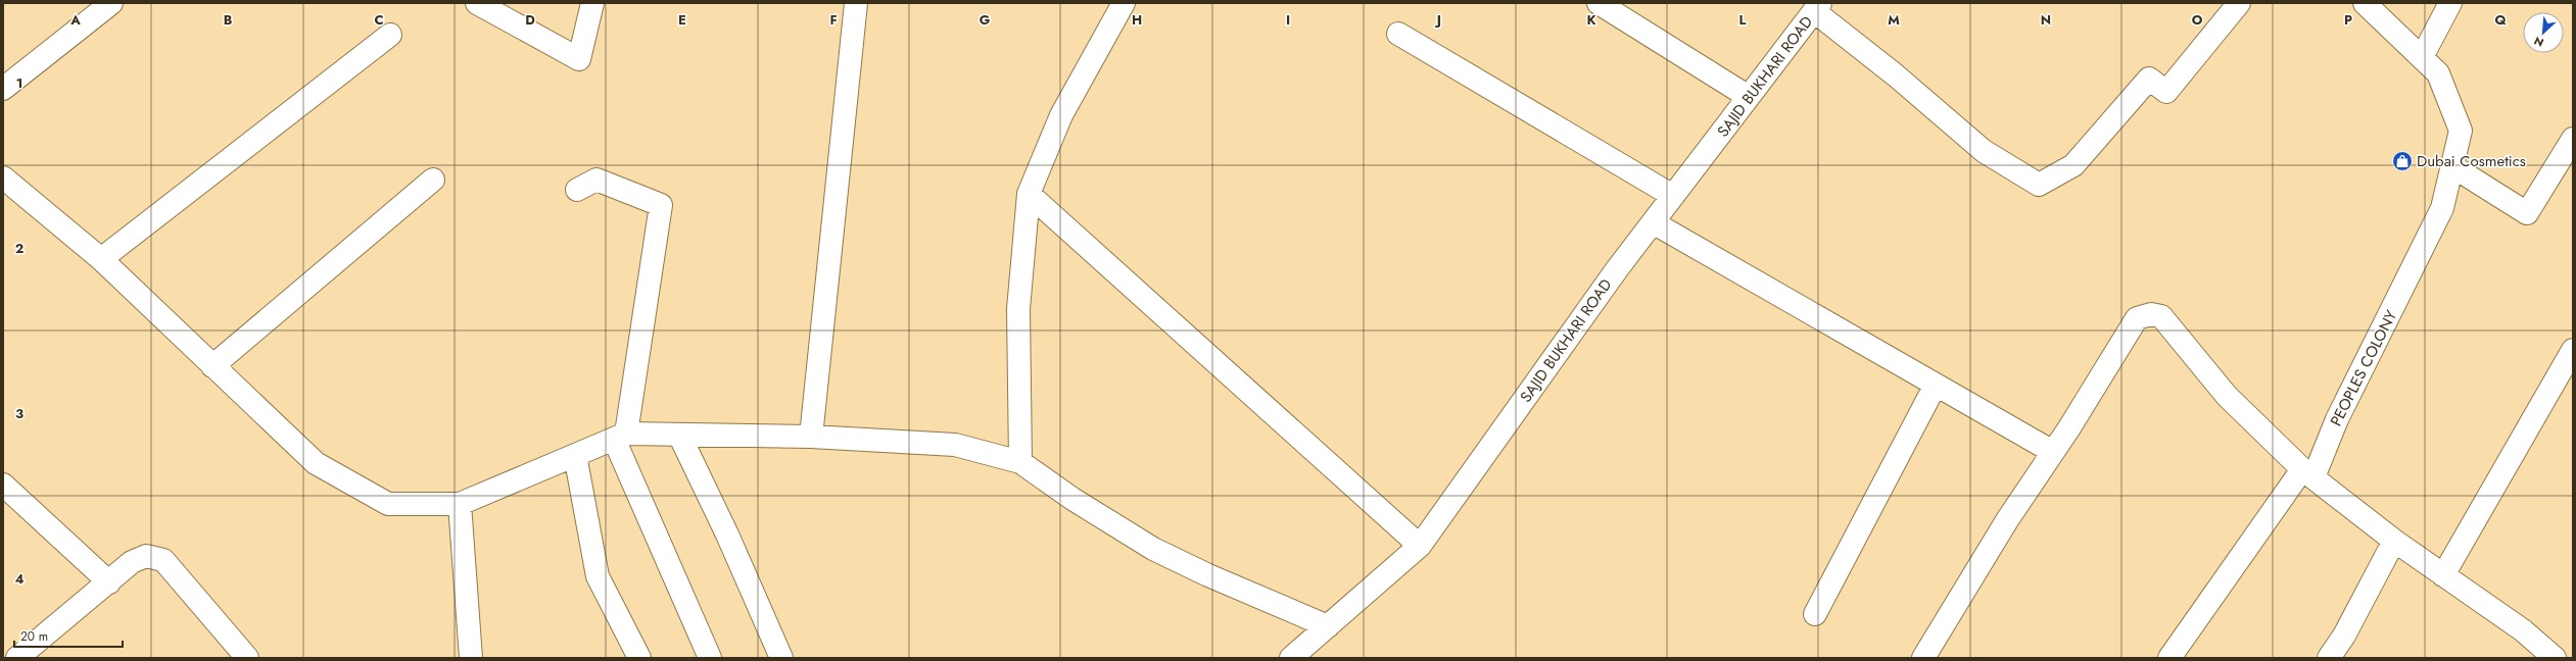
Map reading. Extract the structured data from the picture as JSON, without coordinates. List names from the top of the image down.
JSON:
{
  "streets": {
    "street": ["SAJID BUKHARI ROAD", "PEOPLES COLONY"]
  },
  "places": {
    "shop": ["Dubai Cosmetics"]
  },
  "scale_bar": "20 m",
  "north": "bottom left",
  "grid": {
    "columns": [
      "A",
      "B",
      "C",
      "D",
      "E",
      "F",
      "G",
      "H",
      "I",
      "J",
      "K",
      "L",
      "M",
      "N",
      "O",
      "P",
      "Q"
    ],
    "rows": [
      "1",
      "2",
      "3",
      "4"
    ]
  }
}
